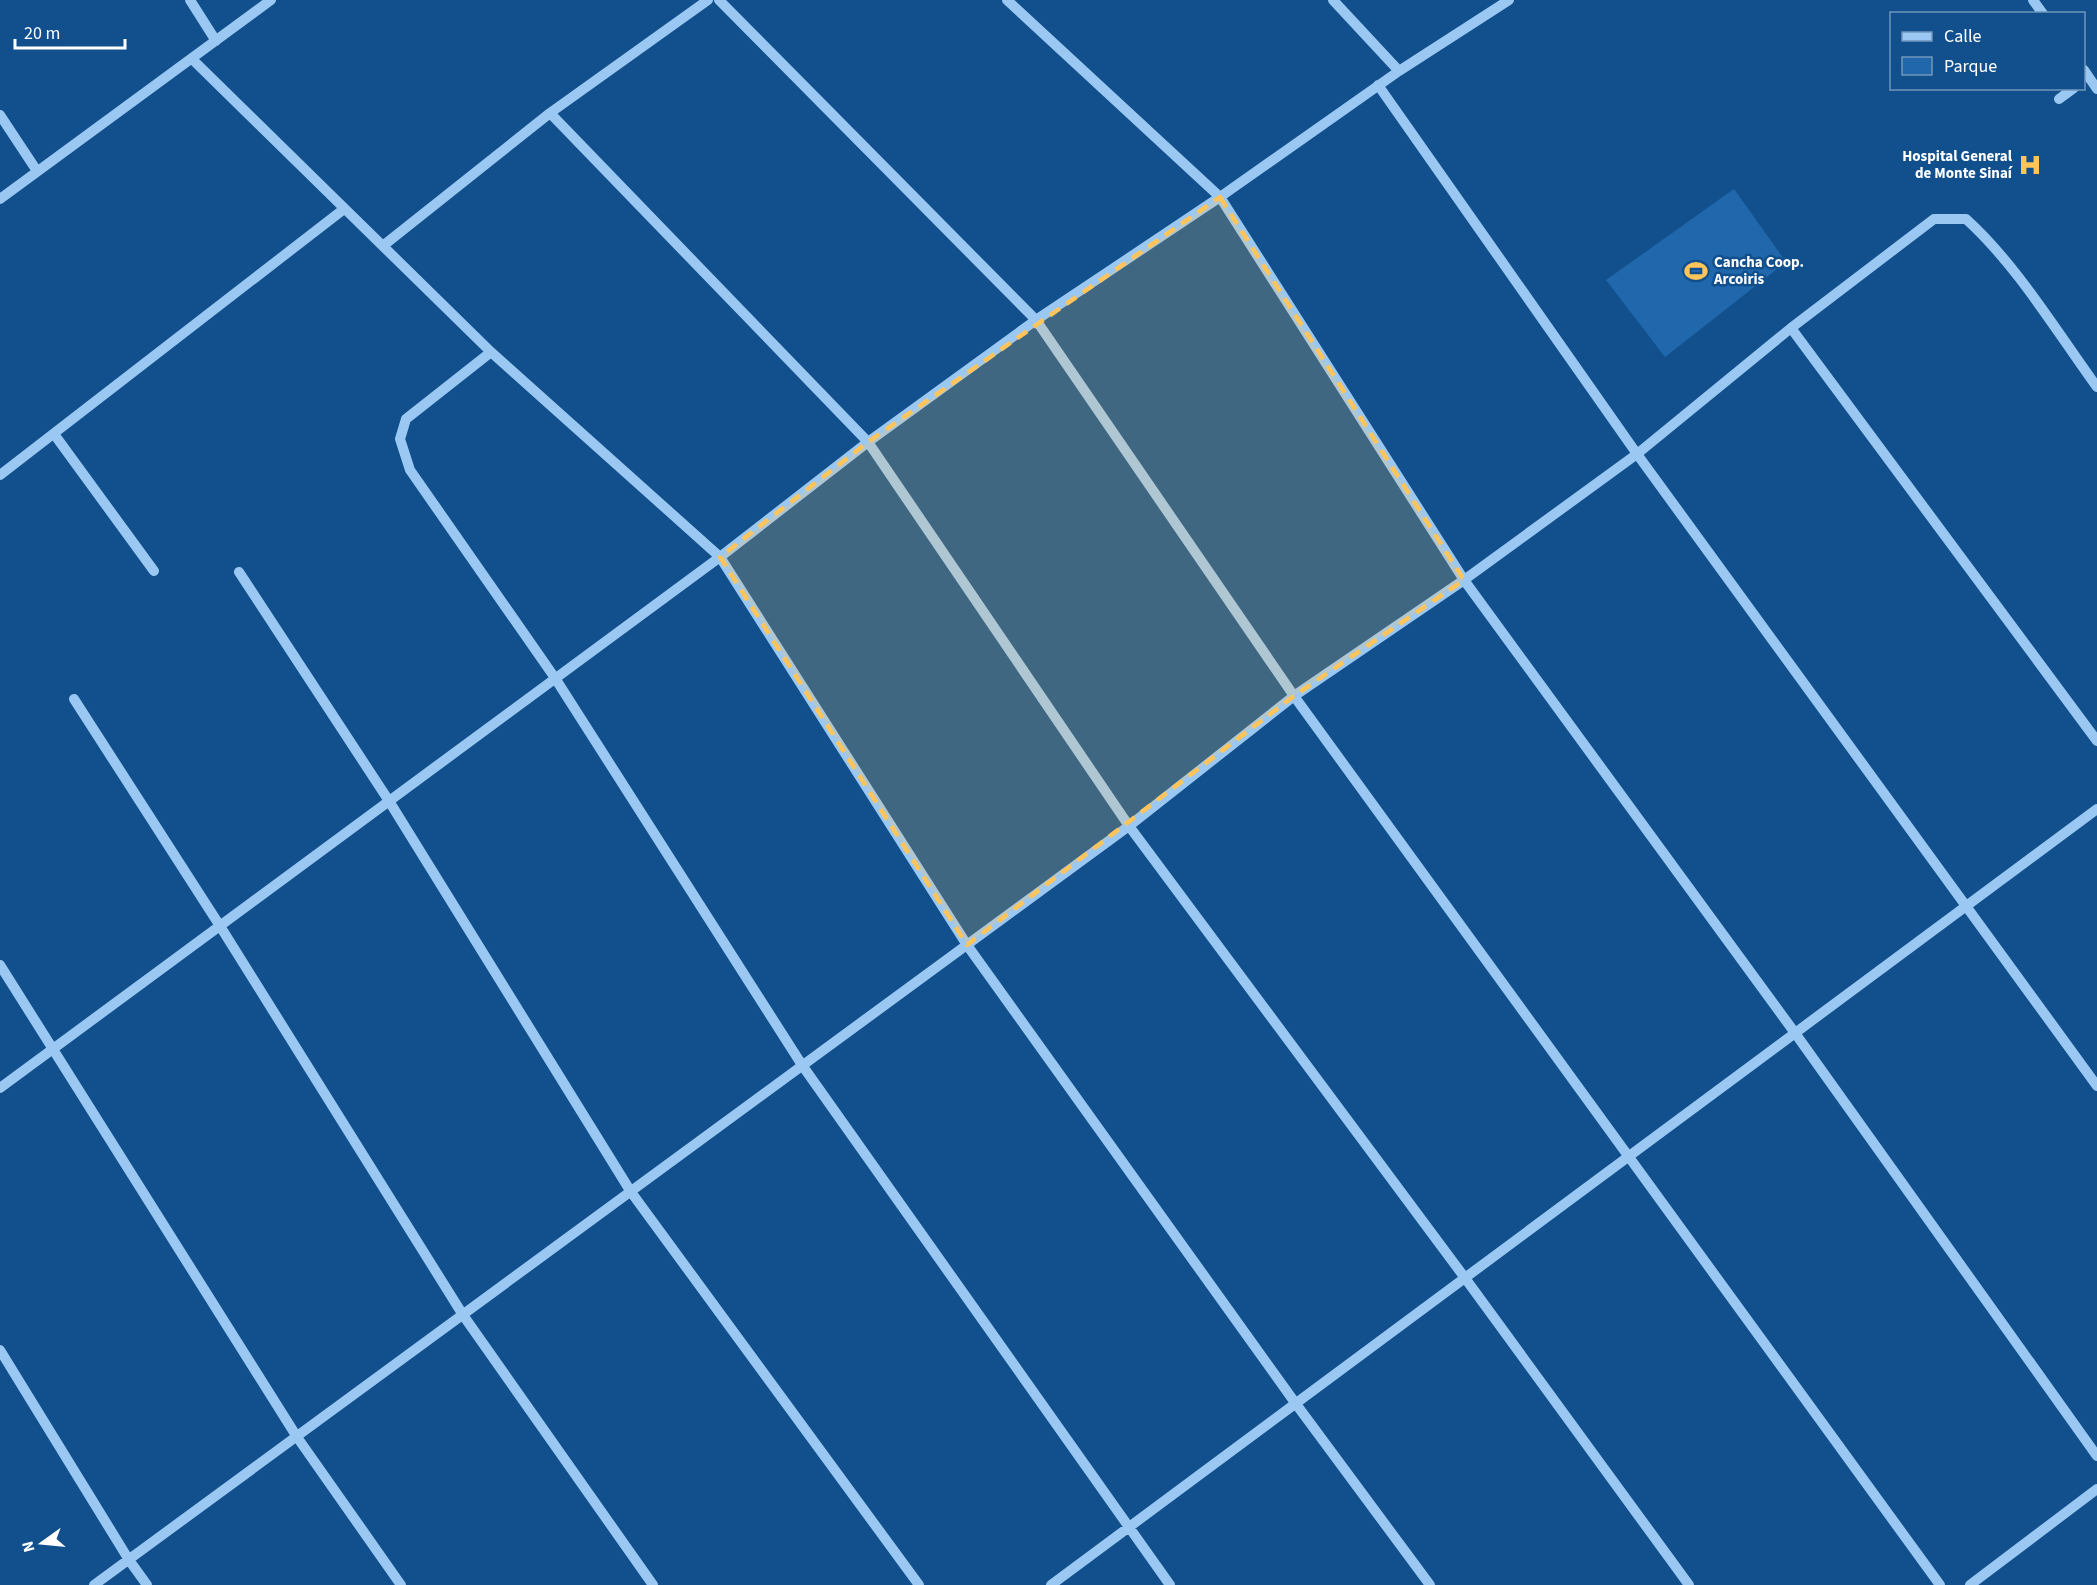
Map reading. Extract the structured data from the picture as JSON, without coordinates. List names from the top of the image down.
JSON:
{
  "places": {
    "hospital": ["Hospital General de Monte Sinaí"],
    "sports": ["Cancha Coop. Arcoiris"]
  },
  "legend": ["Calle", "Parque"],
  "scale_bar": "20 m",
  "north": "left"
}
